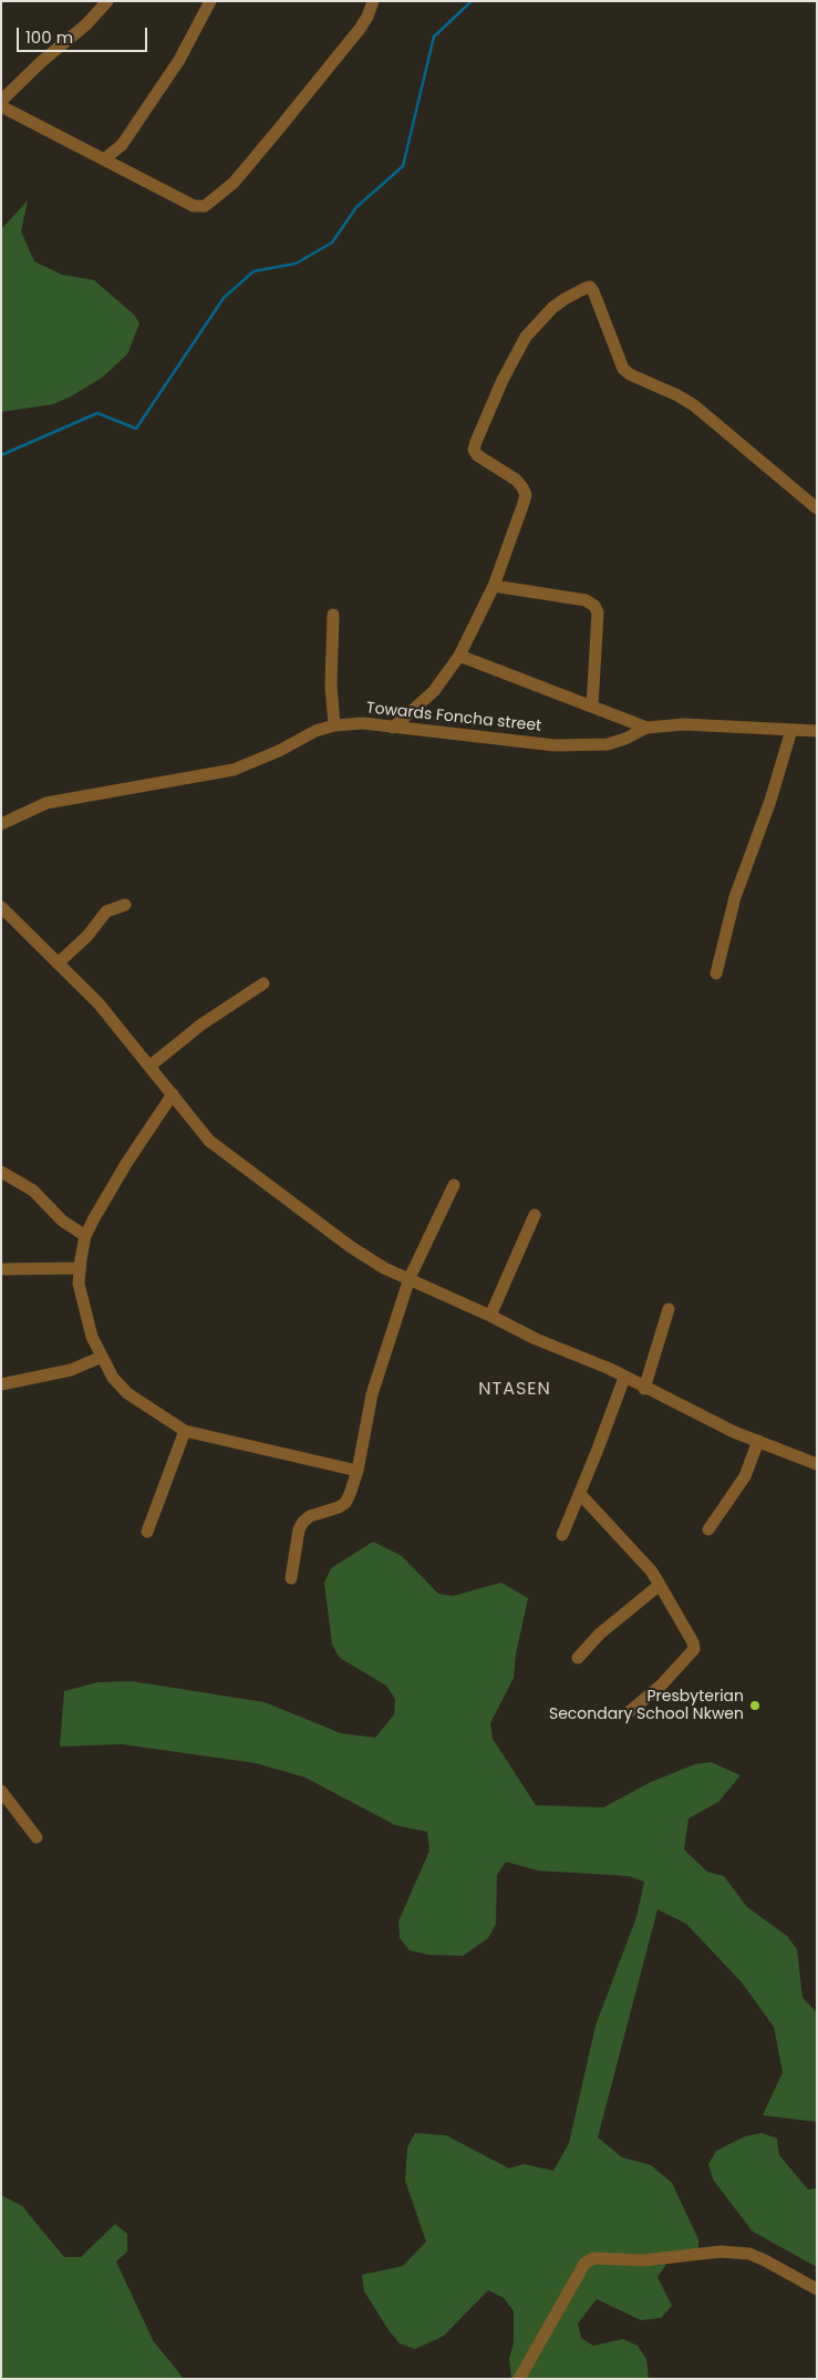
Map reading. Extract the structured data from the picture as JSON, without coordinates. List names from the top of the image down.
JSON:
{
  "streets": {
    "street": ["Towards Foncha street"]
  },
  "districts": ["NTASEN"],
  "places": ["Presbyterian Secondary School Nkwen"],
  "scale_bar": "100 m"
}
